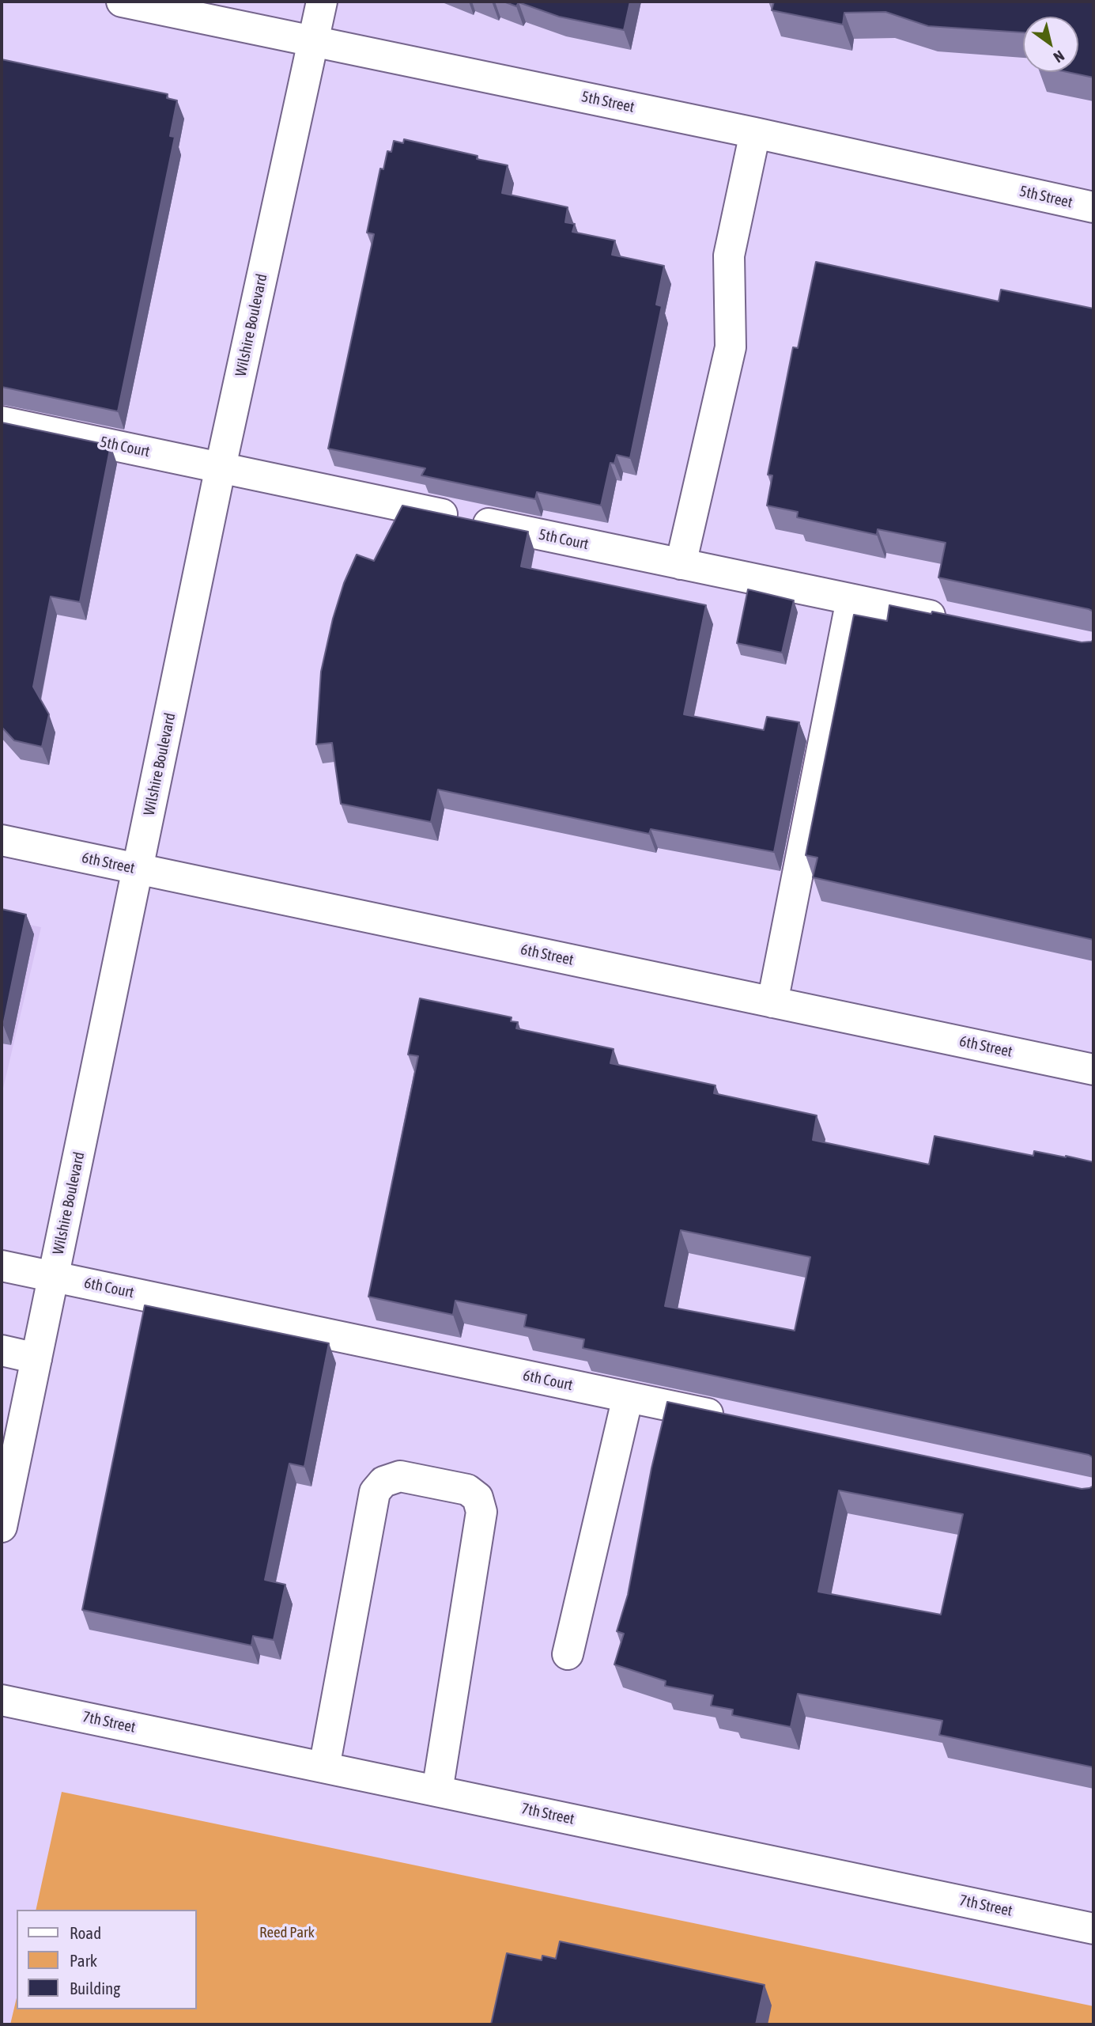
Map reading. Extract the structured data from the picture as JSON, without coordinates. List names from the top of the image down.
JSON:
{
  "streets": {
    "street": [
      "5th Street",
      "Wilshire Boulevard",
      "5th Court",
      "6th Street",
      "6th Court",
      "7th Street"
    ]
  },
  "crossings": [
    ["5th Street", "Wilshire Boulevard"],
    ["Wilshire Boulevard", "5th Court"],
    ["Wilshire Boulevard", "6th Street"],
    ["Wilshire Boulevard", "6th Court"]
  ],
  "parks": ["Reed Park"],
  "legend": ["Road", "Park", "Building"],
  "north": "bottom right"
}
